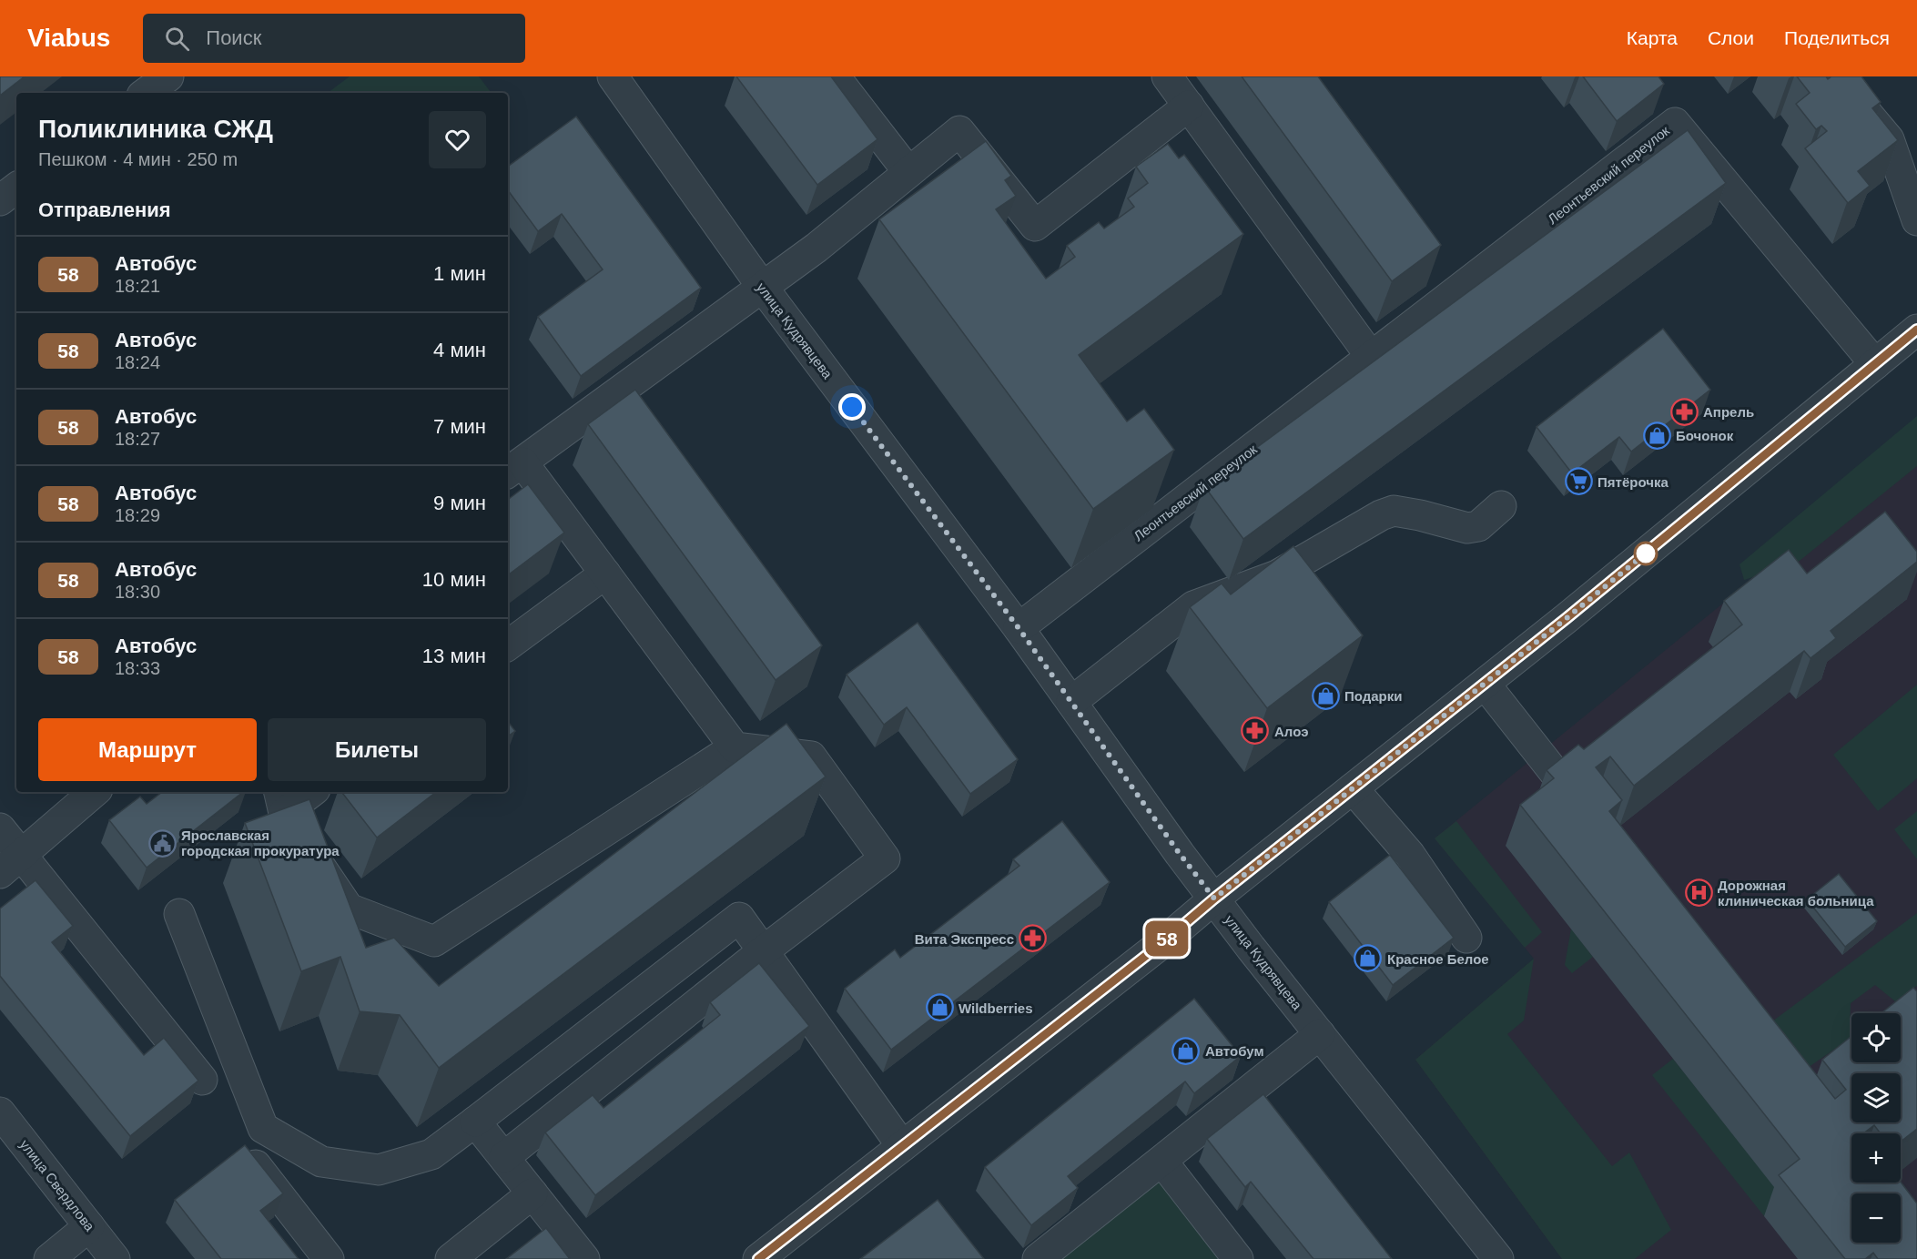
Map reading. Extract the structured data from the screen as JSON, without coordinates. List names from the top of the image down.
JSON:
{
  "streets": {
    "street": ["Леонтьевский переулок", "улица Кудрявцева", "улица Свердлова"]
  },
  "crossings": [
    ["Леонтьевский переулок", "улица Кудрявцева"]
  ],
  "places": {
    "pharmacy": ["Апрель", "Алоэ", "Вита Экспресс"],
    "shop": [
      "Бочонок",
      "Подарки",
      "Красное Белое",
      "Wildberries",
      "Автобум"
    ],
    "supermarket": ["Пятёрочка"],
    "public building": ["Ярославская городская прокуратура"],
    "hospital": ["Дорожная клиническая больница"]
  },
  "lines": ["bus line 58"],
  "page": {
    "header": "Viabus",
    "search": "Поиск",
    "nav": ["Карта", "Слои", "Поделиться"],
    "on_map": "58",
    "heading": [
      ["Поликлиника СЖД", "Пешком · 4 мин · 250 m"],
      "Отправления"
    ],
    "list": [
      {
        "mark": "58",
        "name": "Автобус",
        "note": "18:21",
        "value": "1 мин"
      },
      {
        "mark": "58",
        "name": "Автобус",
        "note": "18:24",
        "value": "4 мин"
      },
      {
        "mark": "58",
        "name": "Автобус",
        "note": "18:27",
        "value": "7 мин"
      },
      {
        "mark": "58",
        "name": "Автобус",
        "note": "18:29",
        "value": "9 мин"
      },
      {
        "mark": "58",
        "name": "Автобус",
        "note": "18:30",
        "value": "10 мин"
      },
      {
        "mark": "58",
        "name": "Автобус",
        "note": "18:33",
        "value": "13 мин"
      }
    ],
    "buttons": ["Маршрут", "Билеты"],
    "map_buttons": ["+", "−"]
  }
}
